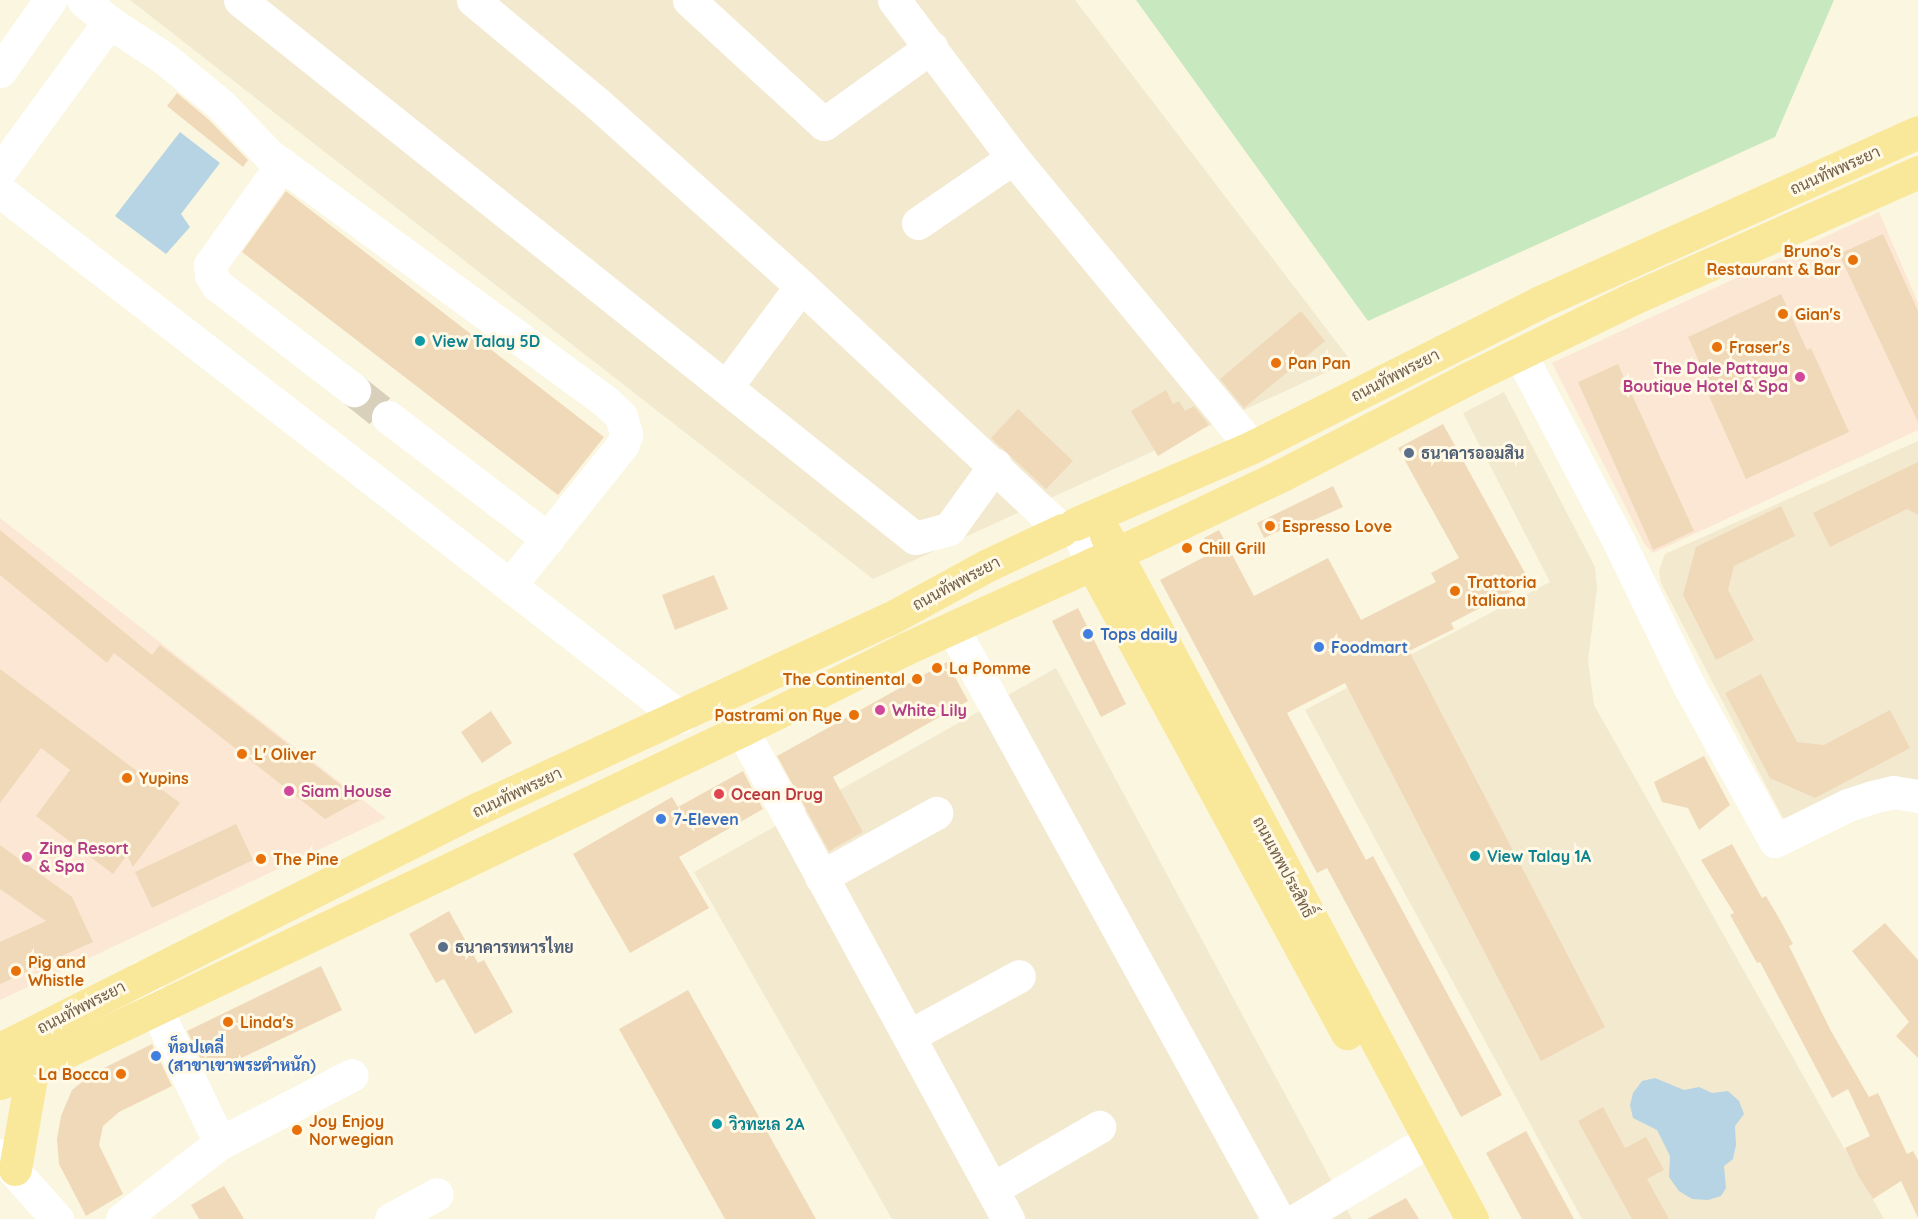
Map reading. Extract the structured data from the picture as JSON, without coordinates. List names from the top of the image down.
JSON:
{
  "streets": {
    "main road": ["ถนนทัพพระยา", "ถนนเทพประสิทธิ์"]
  },
  "crossings": [
    ["ถนนทัพพระยา", "ถนนเทพประสิทธิ์"]
  ],
  "places": [
    "Bruno's Restaurant & Bar",
    "Gian's",
    "View Talay 5D",
    "Fraser's",
    "Pan Pan",
    "The Dale Pattaya Boutique Hotel & Spa",
    "ธนาคารออมสิน",
    "Espresso Love",
    "Chill Grill",
    "Trattoria Italiana",
    "Tops daily",
    "Foodmart",
    "La Pomme",
    "The Continental",
    "White Lily",
    "Pastrami on Rye",
    "L' Oliver",
    "Yupins",
    "Siam House",
    "Ocean Drug",
    "7-Eleven",
    "View Talay 1A",
    "Zing Resort & Spa",
    "The Pine",
    "ธนาคารทหารไทย",
    "Pig and Whistle",
    "Linda's",
    "ท็อปเดลี่ (สาขาเขาพระตำหนัก)",
    "La Bocca",
    "วิวทะเล 2A",
    "Joy Enjoy Norwegian"
  ]
}
